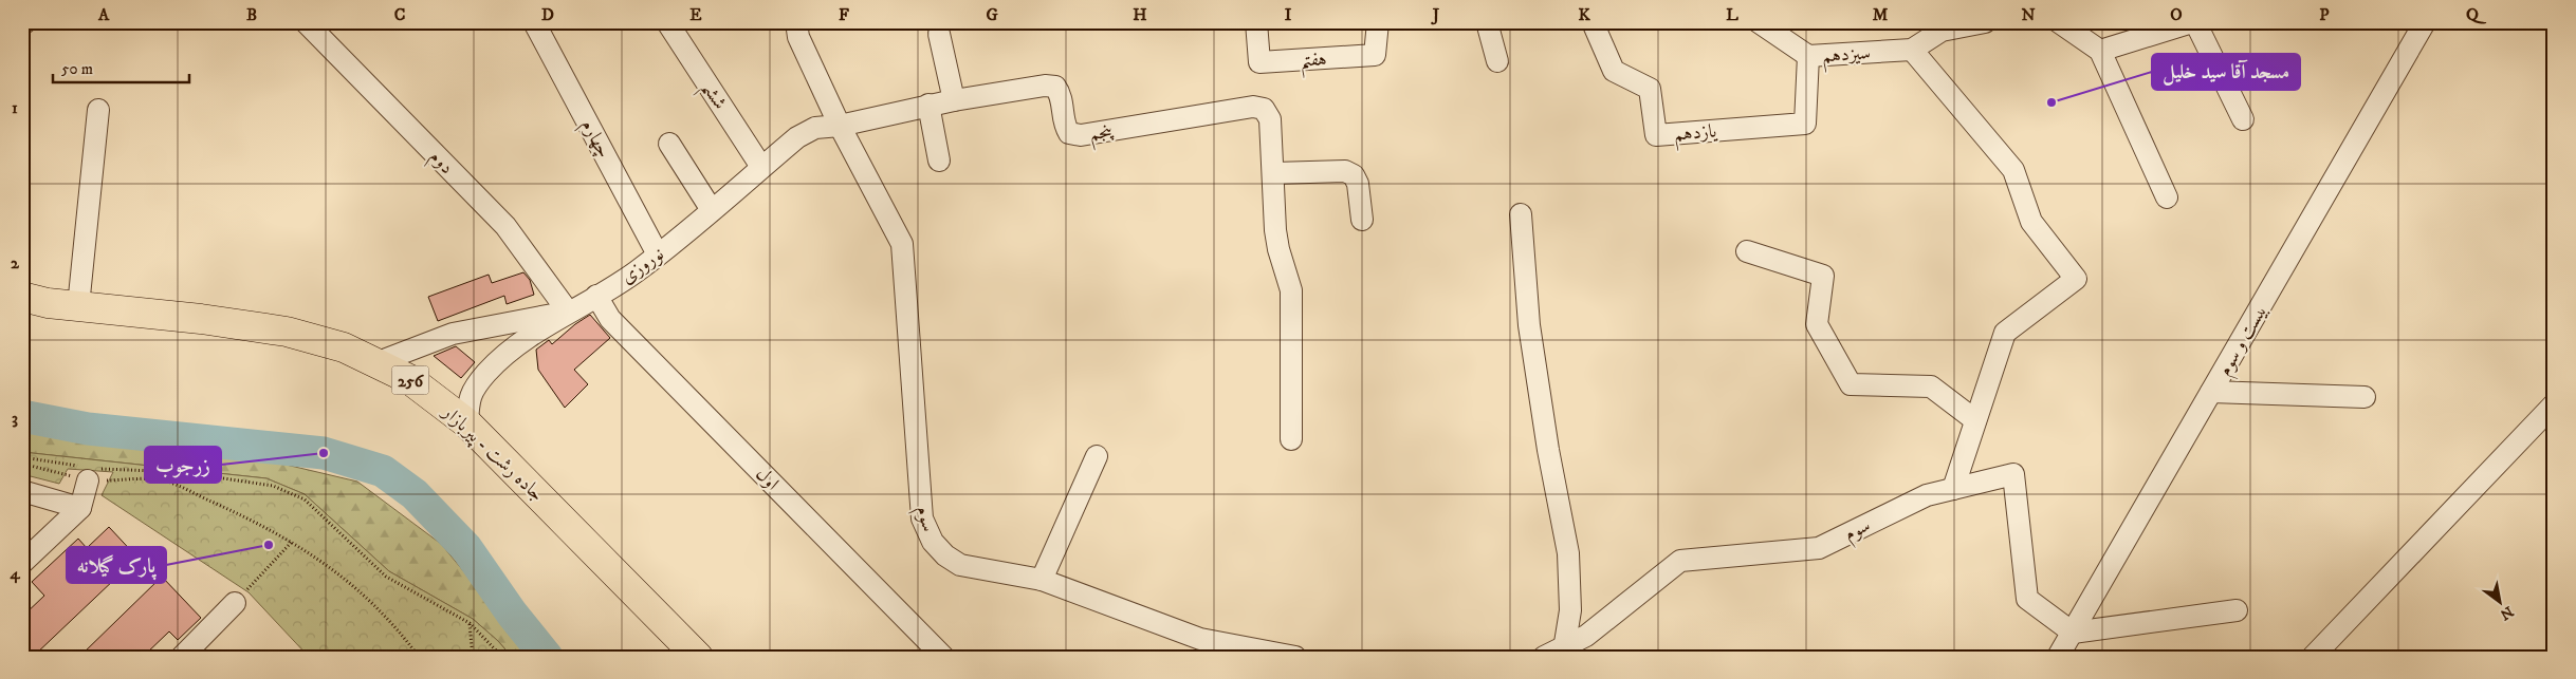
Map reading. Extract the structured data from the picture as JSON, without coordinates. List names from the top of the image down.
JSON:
{
  "streets": {
    "main road": ["256", "جاده رشت - پیربازار"],
    "street": [
      "سیزدهم",
      "هفتم",
      "ششم",
      "پنجم",
      "یازدهم",
      "چهارم",
      "دوم",
      "نوروزی",
      "بیست و سوم",
      "اول",
      "سوم"
    ]
  },
  "crossings": [
    ["سیزدهم", "یازدهم"],
    ["ششم", "نوروزی"],
    ["پنجم", "نوروزی"],
    ["پنجم", "سوم"],
    ["چهارم", "نوروزی"],
    ["دوم", "نوروزی"],
    ["نوروزی", "جاده رشت - پیربازار"],
    ["نوروزی", "اول"],
    ["نوروزی", "سوم"],
    ["بیست و سوم", "سوم"]
  ],
  "places": ["مسجد آقا سید خلیل", "زرجوب", "پارک گیلانه"],
  "scale_bar": "50 m",
  "north": "bottom right",
  "grid": {
    "columns": [
      "A",
      "B",
      "C",
      "D",
      "E",
      "F",
      "G",
      "H",
      "I",
      "J",
      "K",
      "L",
      "M",
      "N",
      "O",
      "P",
      "Q"
    ],
    "rows": [
      "1",
      "2",
      "3",
      "4"
    ]
  }
}
